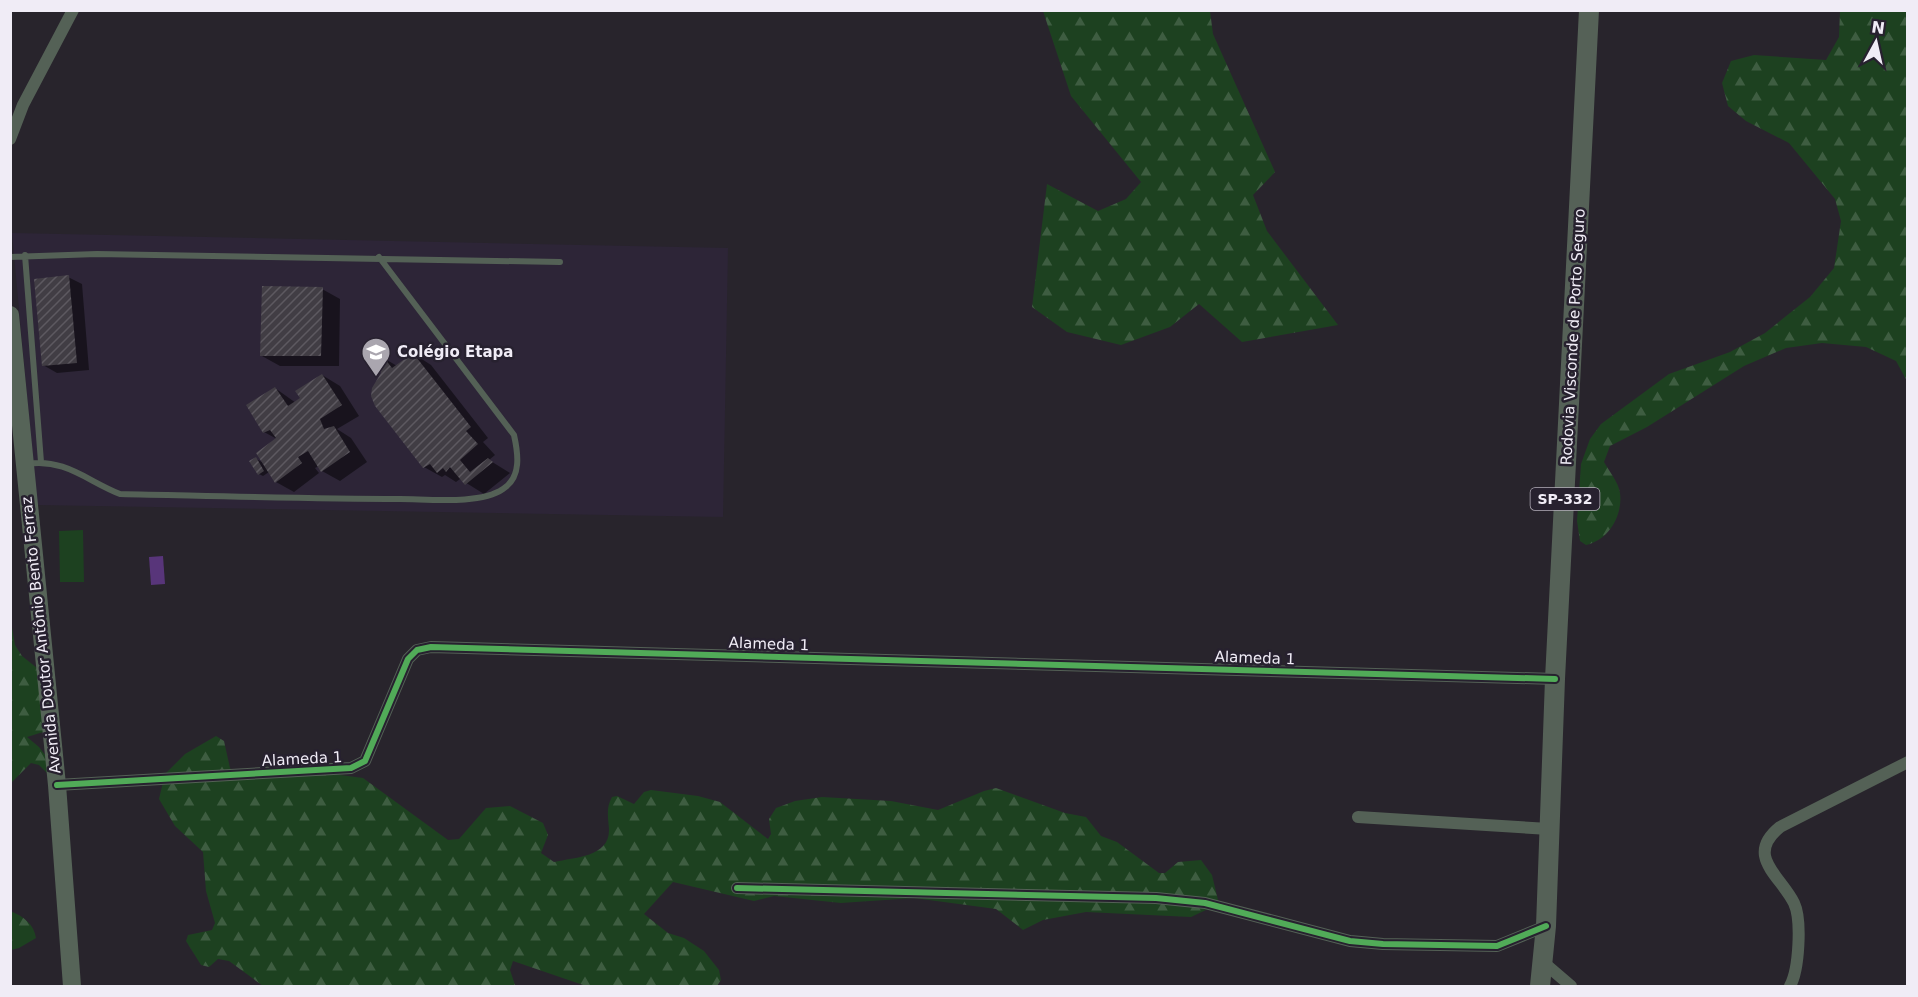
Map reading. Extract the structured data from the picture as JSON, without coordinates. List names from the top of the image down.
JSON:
{
  "streets": {
    "main road": ["Rodovia Visconde de Porto Seguro", "SP-332", "Avenida Doutor Antônio Bento Ferraz"],
    "street": ["Alameda 1"]
  },
  "crossings": [
    ["Rodovia Visconde de Porto Seguro", "Alameda 1"],
    ["Avenida Doutor Antônio Bento Ferraz", "Alameda 1"]
  ],
  "places": {
    "school or university": ["Colégio Etapa"]
  },
  "north": "top"
}
